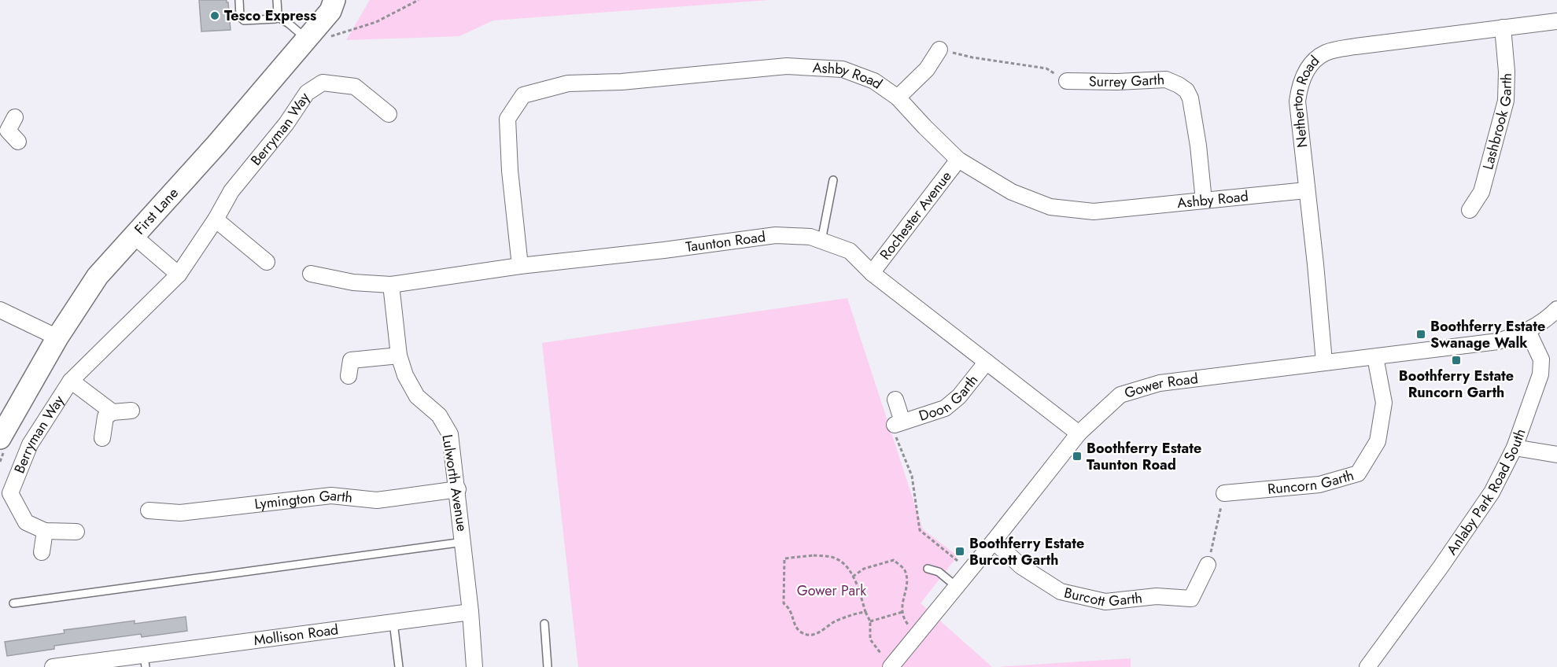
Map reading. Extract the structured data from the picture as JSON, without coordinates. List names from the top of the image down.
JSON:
{
  "streets": {
    "street": [
      "Ashby Road",
      "Surrey Garth",
      "Netherton Road",
      "Lashbrook Garth",
      "Berryman Way",
      "First Lane",
      "Rochester Avenue",
      "Taunton Road",
      "Gower Road",
      "Doon Garth",
      "Runcorn Garth",
      "Lulworth Avenue",
      "Anlaby Park Road South",
      "Lymington Garth",
      "Burcott Garth",
      "Mollison Road"
    ]
  },
  "crossings": [
    ["Ashby Road", "Surrey Garth"],
    ["Ashby Road", "Netherton Road"],
    ["Ashby Road", "Rochester Avenue"],
    ["Ashby Road", "Taunton Road"],
    ["Netherton Road", "Lashbrook Garth"],
    ["Netherton Road", "Gower Road"],
    ["Rochester Avenue", "Taunton Road"],
    ["Taunton Road", "Gower Road"],
    ["Taunton Road", "Doon Garth"],
    ["Taunton Road", "Lulworth Avenue"],
    ["Gower Road", "Runcorn Garth"],
    ["Gower Road", "Anlaby Park Road South"],
    ["Gower Road", "Burcott Garth"],
    ["Lulworth Avenue", "Lymington Garth"],
    ["Lulworth Avenue", "Mollison Road"]
  ],
  "parks": ["Gower Park"],
  "places": {
    "other": ["Tesco Express"],
    "transit": [
      "Boothferry Estate Swanage Walk",
      "Boothferry Estate Runcorn Garth",
      "Boothferry Estate Taunton Road",
      "Boothferry Estate Burcott Garth"
    ]
  }
}
